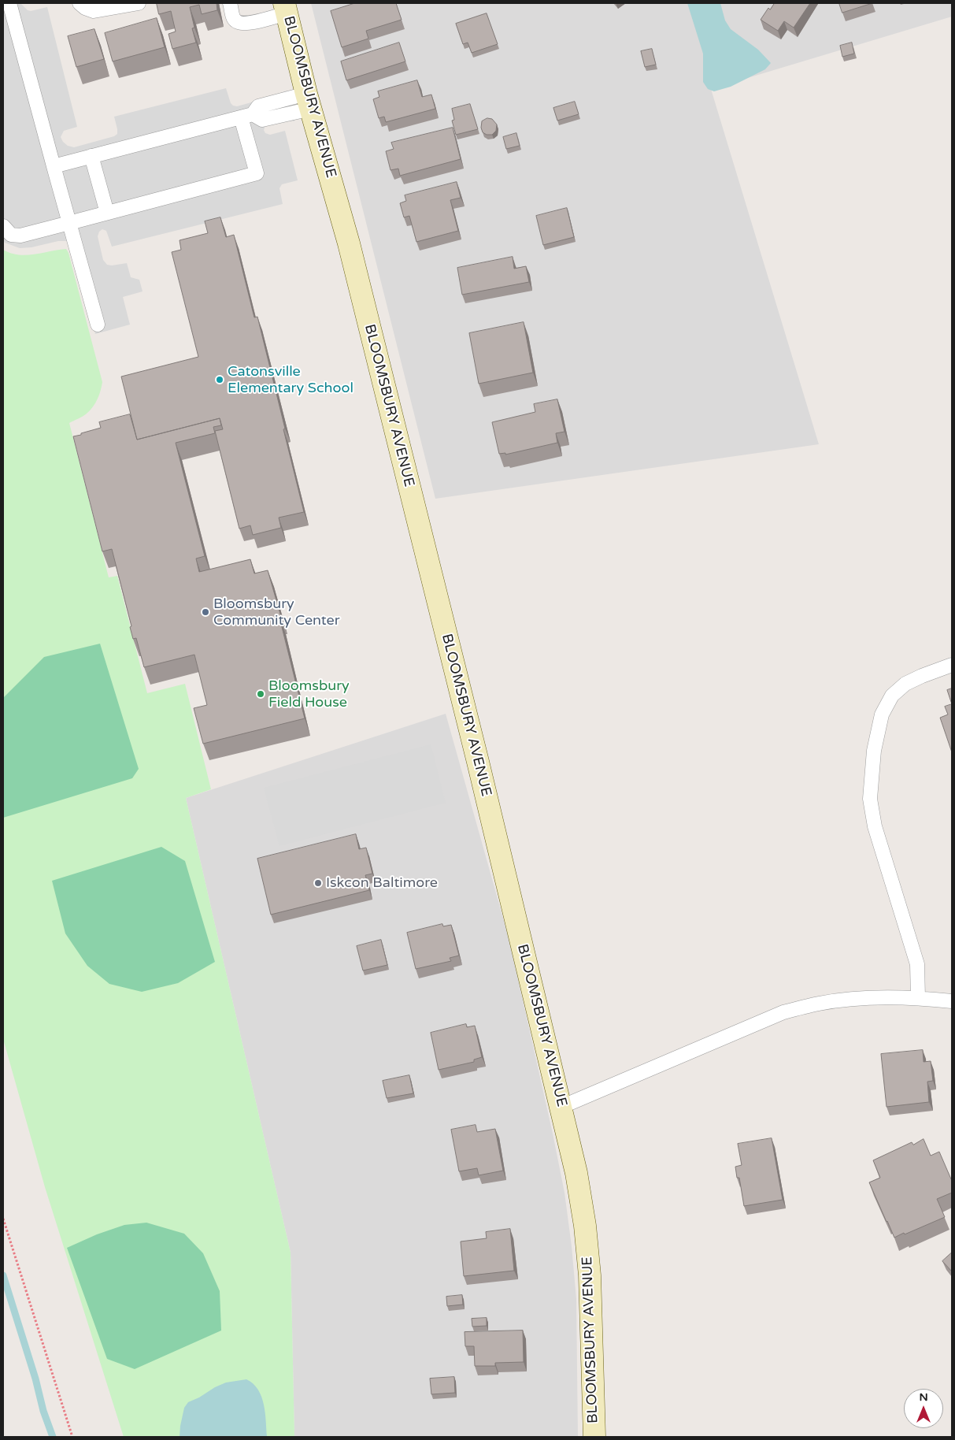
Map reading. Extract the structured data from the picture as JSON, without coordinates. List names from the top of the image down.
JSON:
{
  "streets": {
    "main road": ["BLOOMSBURY AVENUE"]
  },
  "places": [
    "Catonsville Elementary School",
    "Bloomsbury Community Center",
    "Bloomsbury Field House",
    "Iskcon Baltimore"
  ],
  "north": "top"
}
